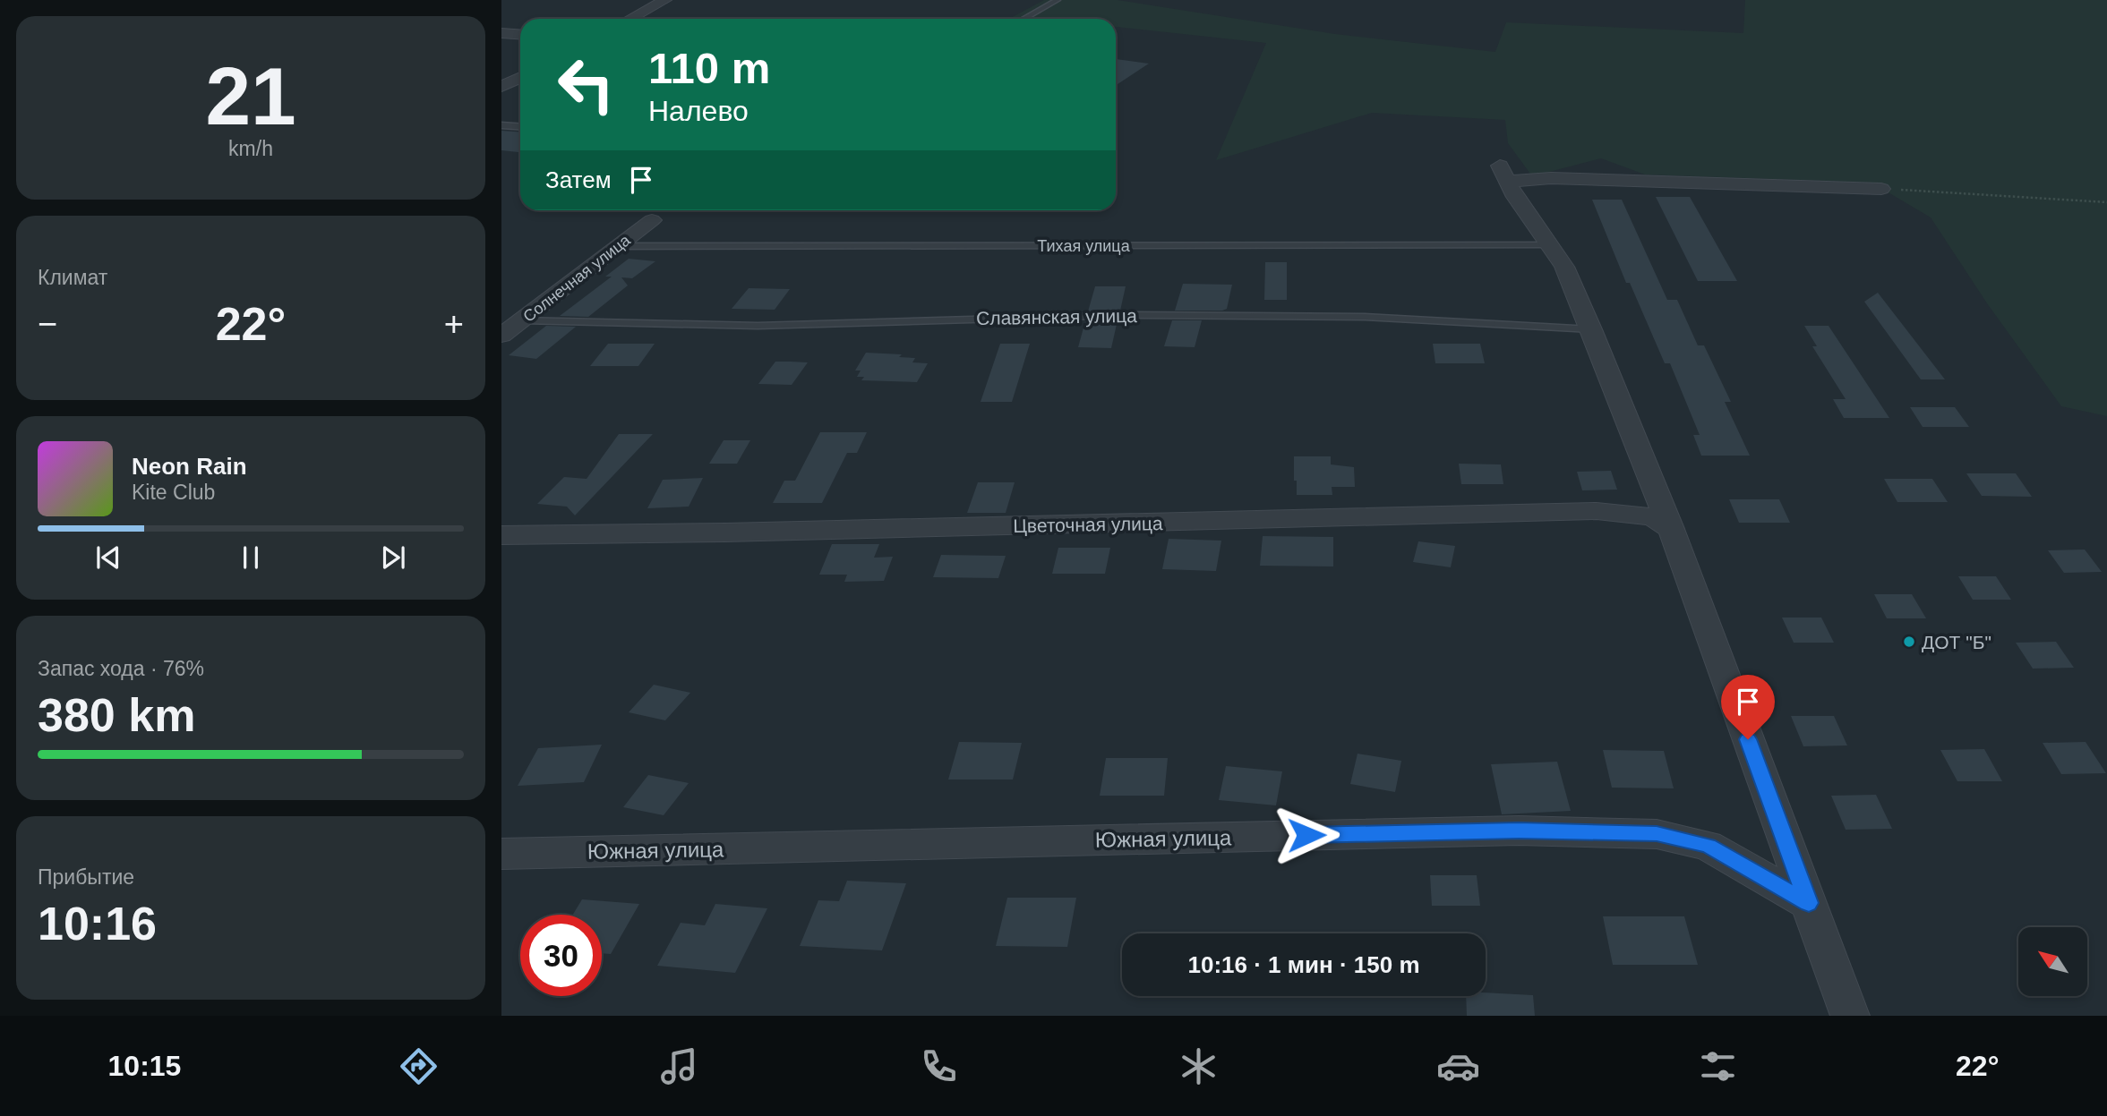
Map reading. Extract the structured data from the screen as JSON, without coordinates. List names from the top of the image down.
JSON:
{
  "streets": {
    "street": ["Солнечная улица", "Цветочная улица", "Южная улица"],
    "lane": ["Тихая улица", "Славянская улица"]
  },
  "crossings": [
    ["Тихая улица", "Солнечная улица"],
    ["Солнечная улица", "Славянская улица"]
  ],
  "places": ["ДОТ \"Б\""],
  "north": "top left",
  "page": {
    "tile": [
      ["21", "km/h"],
      "Климат",
      ["Запас хода · 76%", "380 km"],
      ["Прибытие", "10:16"]
    ],
    "turn": ["110 m", "Налево"],
    "then": "Затем",
    "heat": ["−", "22°", "+"],
    "song": ["Neon Rain", "Kite Club"],
    "limit": "30",
    "trip": "10:16 · 1 мин · 150 m",
    "tabs": ["10:15", "22°"]
  }
}
